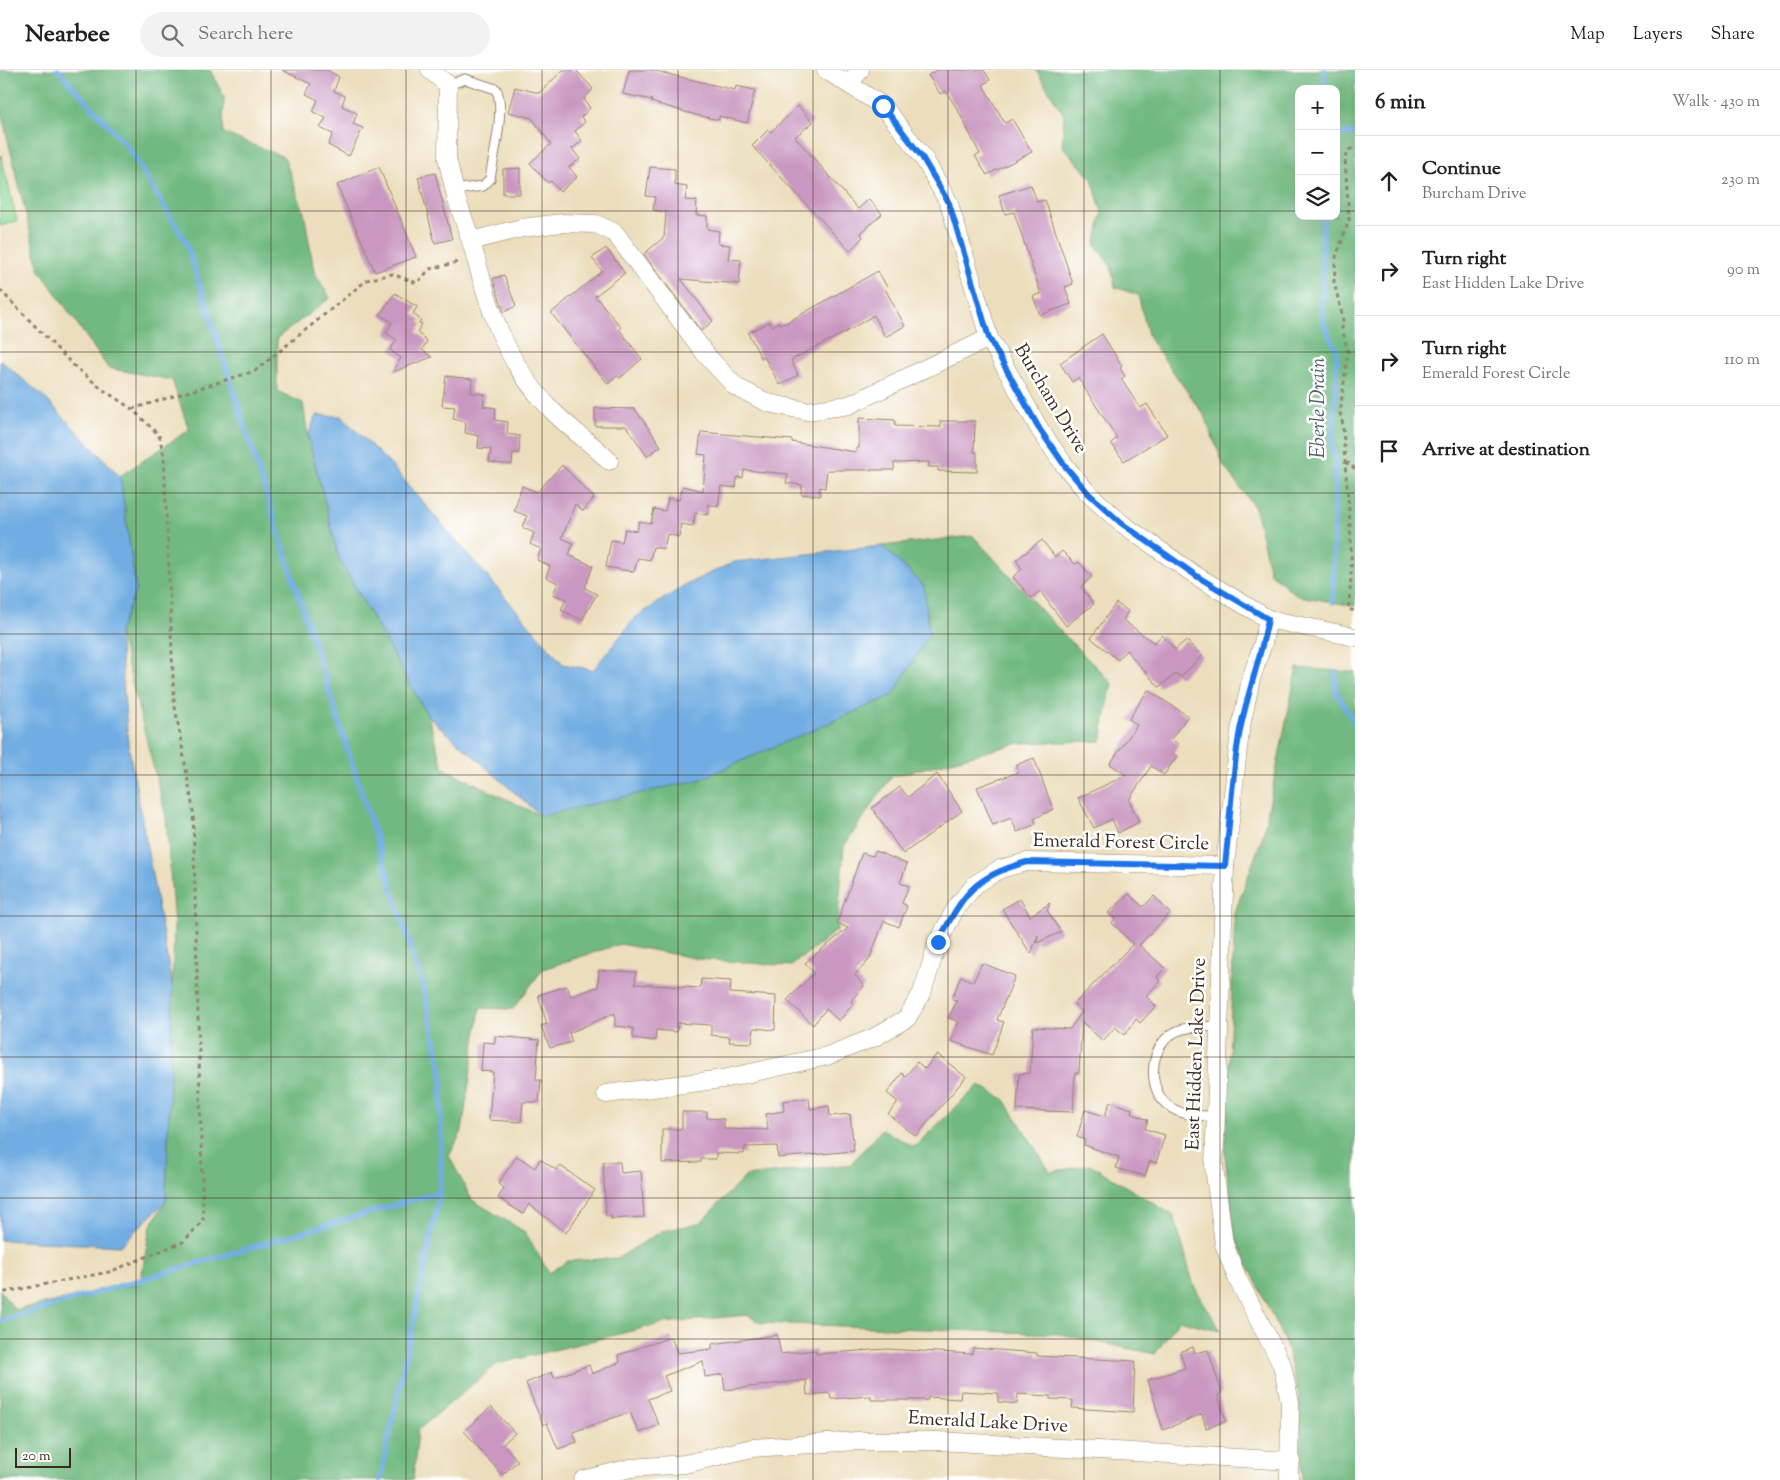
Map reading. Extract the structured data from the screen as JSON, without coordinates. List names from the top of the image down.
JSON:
{
  "streets": {
    "street": [
      "Burcham Drive",
      "Emerald Forest Circle",
      "East Hidden Lake Drive",
      "Emerald Lake Drive"
    ]
  },
  "crossings": [
    ["Burcham Drive", "East Hidden Lake Drive"],
    ["Emerald Forest Circle", "East Hidden Lake Drive"],
    ["East Hidden Lake Drive", "Emerald Lake Drive"]
  ],
  "water": ["Eberle Drain"],
  "scale_bar": "20 m",
  "page": {
    "header": "Nearbee",
    "search": "Search here",
    "nav": ["Map", "Layers", "Share"],
    "heading": ["6 min", "Walk · 430 m"],
    "map_buttons": ["+", "−"],
    "list": [
      ["Continue", "Burcham Drive", "230 m"],
      ["Turn right", "East Hidden Lake Drive", "90 m"],
      ["Turn right", "Emerald Forest Circle", "110 m"],
      "Arrive at destination"
    ],
    "scale": "20 m"
  }
}
